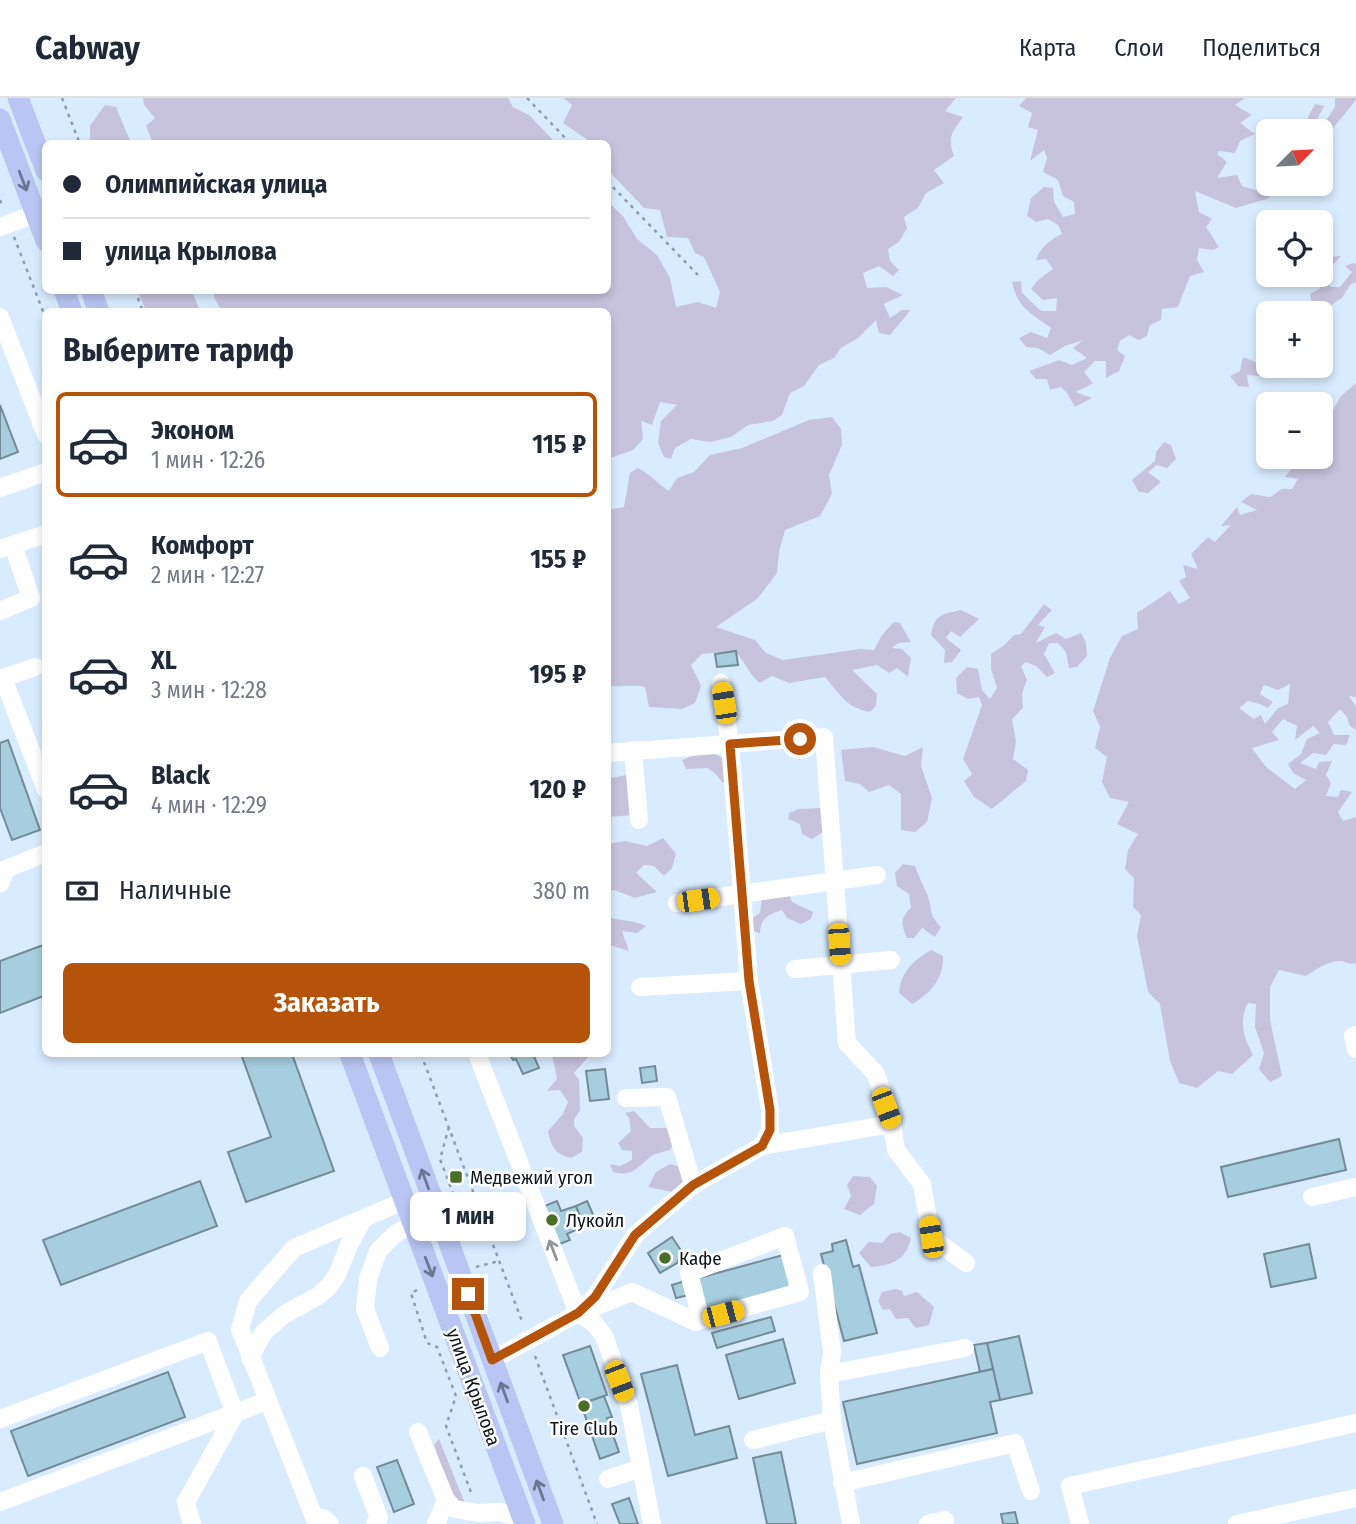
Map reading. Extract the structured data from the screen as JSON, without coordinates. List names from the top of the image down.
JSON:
{
  "streets": {
    "main road": ["улица Крылова"]
  },
  "places": {
    "transit": ["Медвежий угол"],
    "other": ["Лукойл", "Кафе", "Tire Club"]
  },
  "north": "top right",
  "page": {
    "header": "Cabway",
    "nav": ["Карта", "Слои", "Поделиться"],
    "map_buttons": ["+", "−"],
    "banner": ["Олимпийская улица", "улица Крылова"],
    "heading": "Выберите тариф",
    "list": [
      {
        "name": "Эконом",
        "note": "1 мин · 12:26",
        "value": "115 ₽"
      },
      {
        "name": "Комфорт",
        "note": "2 мин · 12:27",
        "value": "155 ₽"
      },
      {
        "name": "XL",
        "note": "3 мин · 12:28",
        "value": "195 ₽"
      },
      {
        "name": "Black",
        "note": "4 мин · 12:29",
        "value": "120 ₽"
      }
    ],
    "pay": ["Наличные", "380 m"],
    "buttons": "Заказать",
    "bubble": "1 мин"
  }
}
